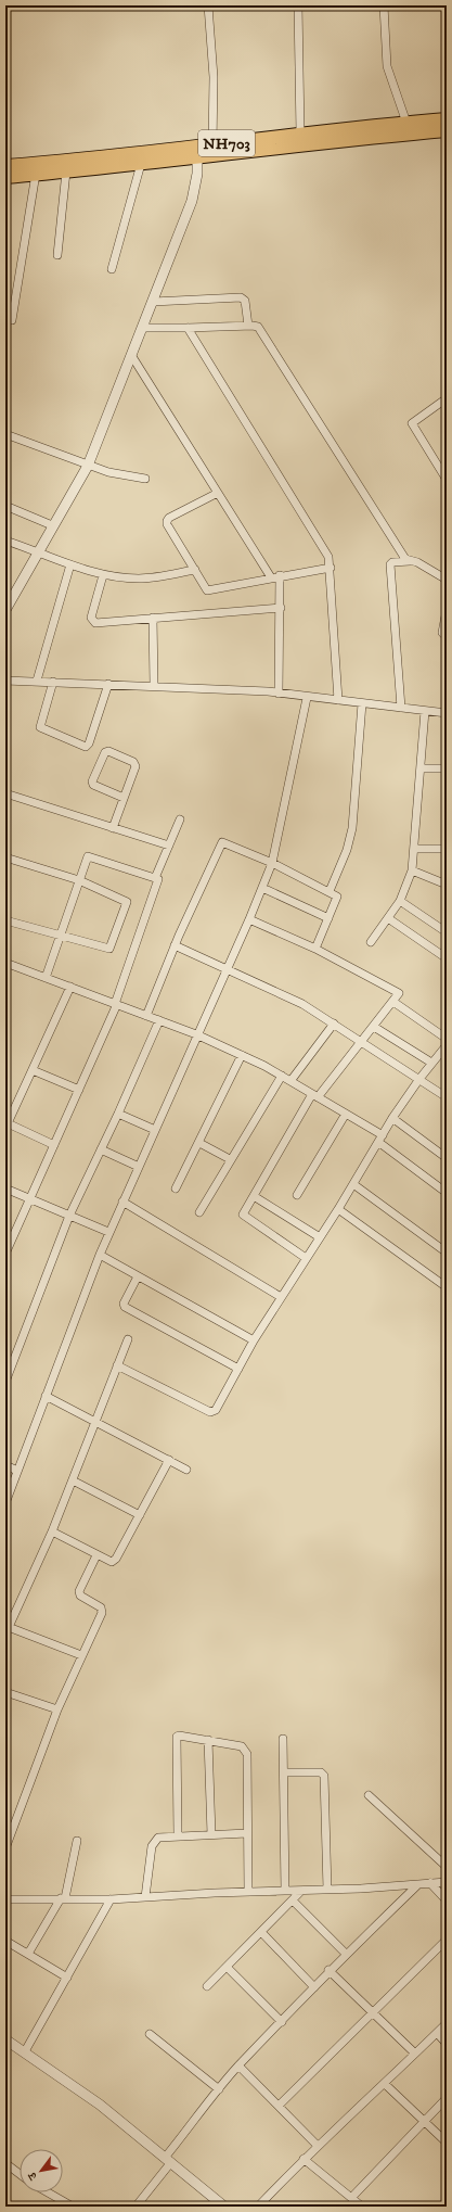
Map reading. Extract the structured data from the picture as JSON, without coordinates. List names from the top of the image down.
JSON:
{
  "streets": {
    "highway": ["NH703"]
  },
  "north": "bottom left"
}
